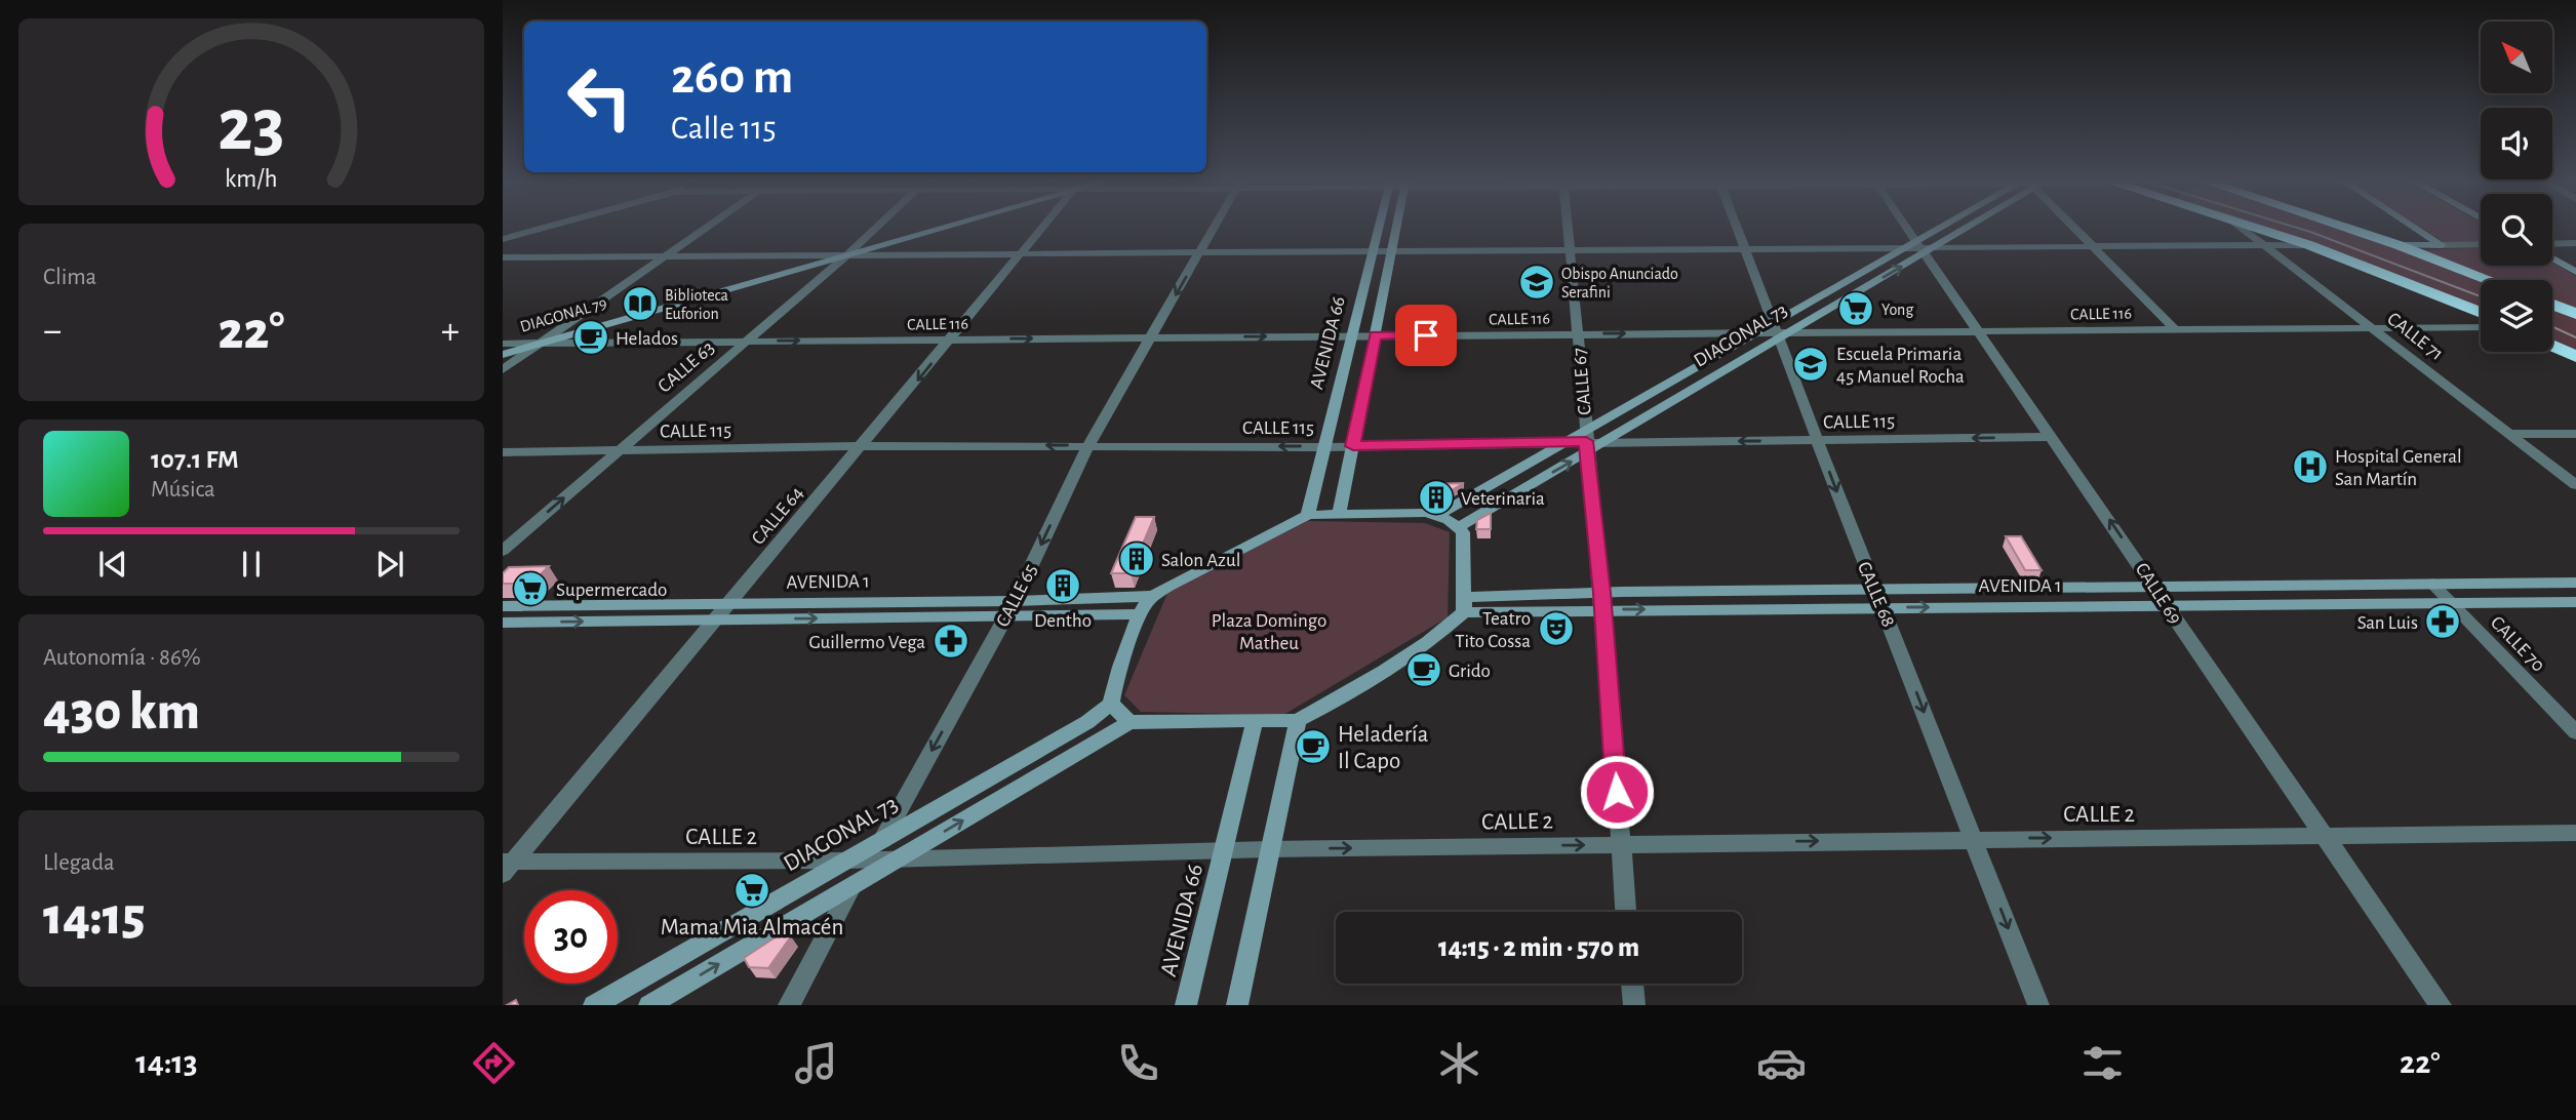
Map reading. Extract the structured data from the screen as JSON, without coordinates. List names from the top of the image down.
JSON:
{
  "streets": {
    "main road": [
      "DIAGONAL 79",
      "DIAGONAL 73",
      "AVENIDA 66",
      "AVENIDA 1"
    ],
    "street": [
      "CALLE 116",
      "CALLE 71",
      "CALLE 63",
      "CALLE 67",
      "CALLE 115",
      "CALLE 64",
      "CALLE 69",
      "CALLE 68",
      "CALLE 65",
      "CALLE 70",
      "CALLE 2"
    ]
  },
  "crossings": [
    ["CALLE 116", "DIAGONAL 79"],
    ["CALLE 116", "DIAGONAL 73"],
    ["CALLE 116", "CALLE 71"],
    ["CALLE 116", "AVENIDA 66"],
    ["CALLE 116", "CALLE 63"],
    ["CALLE 116", "CALLE 67"],
    ["CALLE 116", "CALLE 64"],
    ["CALLE 116", "CALLE 69"],
    ["CALLE 116", "CALLE 68"],
    ["CALLE 116", "CALLE 65"],
    ["DIAGONAL 79", "CALLE 63"],
    ["DIAGONAL 73", "CALLE 67"],
    ["DIAGONAL 73", "CALLE 115"],
    ["DIAGONAL 73", "CALLE 69"],
    ["DIAGONAL 73", "CALLE 68"],
    ["DIAGONAL 73", "CALLE 65"],
    ["DIAGONAL 73", "CALLE 2"],
    ["AVENIDA 66", "CALLE 115"],
    ["AVENIDA 66", "CALLE 2"],
    ["CALLE 63", "CALLE 115"],
    ["CALLE 67", "CALLE 115"],
    ["CALLE 67", "AVENIDA 1"],
    ["CALLE 67", "CALLE 2"],
    ["CALLE 115", "CALLE 64"],
    ["CALLE 115", "CALLE 69"],
    ["CALLE 115", "CALLE 68"],
    ["CALLE 115", "CALLE 65"],
    ["CALLE 64", "AVENIDA 1"],
    ["CALLE 64", "CALLE 2"],
    ["AVENIDA 1", "CALLE 69"],
    ["AVENIDA 1", "CALLE 68"],
    ["AVENIDA 1", "CALLE 65"],
    ["AVENIDA 1", "CALLE 70"],
    ["CALLE 69", "CALLE 2"],
    ["CALLE 68", "CALLE 2"],
    ["CALLE 65", "CALLE 2"]
  ],
  "one_way": [
    "CALLE 115",
    "CALLE 68",
    "CALLE 65",
    "CALLE 2"
  ],
  "parks": ["Plaza Domingo Matheu"],
  "places": {
    "school or university": ["Obispo Anunciado Serafini", "Escuela Primaria 45 Manuel Rocha"],
    "library": ["Biblioteca Euforion"],
    "supermarket": ["Yong", "Supermercado", "Mama Mia Almacén"],
    "cafe": ["Helados", "Grido", "Heladería Il Capo"],
    "hospital": ["Hospital General San Martín"],
    "building": ["Veterinaria", "Salon Azul", "Dentho"],
    "pharmacy": ["San Luis", "Guillermo Vega"],
    "theatre": ["Teatro Tito Cossa"]
  },
  "north": "top left",
  "page": {
    "turn": ["260 m", "Calle 115"],
    "tile": [
      "Clima",
      ["Autonomía · 86%", "430 km"],
      ["Llegada", "14:15"]
    ],
    "heat": ["−", "22°", "+"],
    "song": ["107.1 FM", "Música"],
    "limit": "30",
    "trip": "14:15 · 2 min · 570 m",
    "tabs": ["14:13", "22°"],
    "gauge": ["23", "km/h"]
  }
}
